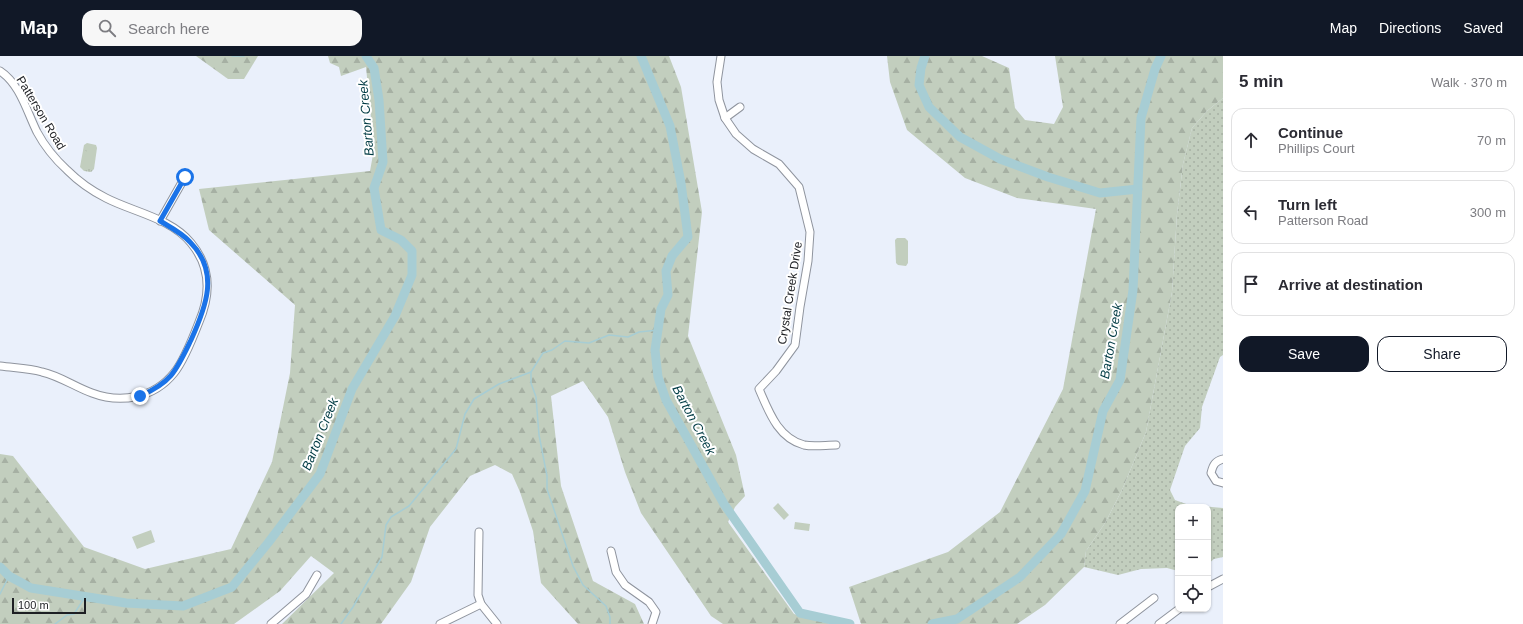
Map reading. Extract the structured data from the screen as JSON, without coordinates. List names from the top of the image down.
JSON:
{
  "streets": {
    "street": ["Patterson Road", "Crystal Creek Drive"]
  },
  "water": ["Barton Creek"],
  "scale_bar": "100 m",
  "page": {
    "header": "Map",
    "search": "Search here",
    "nav": ["Map", "Directions", "Saved"],
    "heading": ["5 min", "Walk · 370 m"],
    "list": [
      ["Continue", "Phillips Court", "70 m"],
      ["Turn left", "Patterson Road", "300 m"],
      "Arrive at destination"
    ],
    "buttons": ["Save", "Share"],
    "map_buttons": ["+", "−"],
    "scale": "100 m"
  }
}
